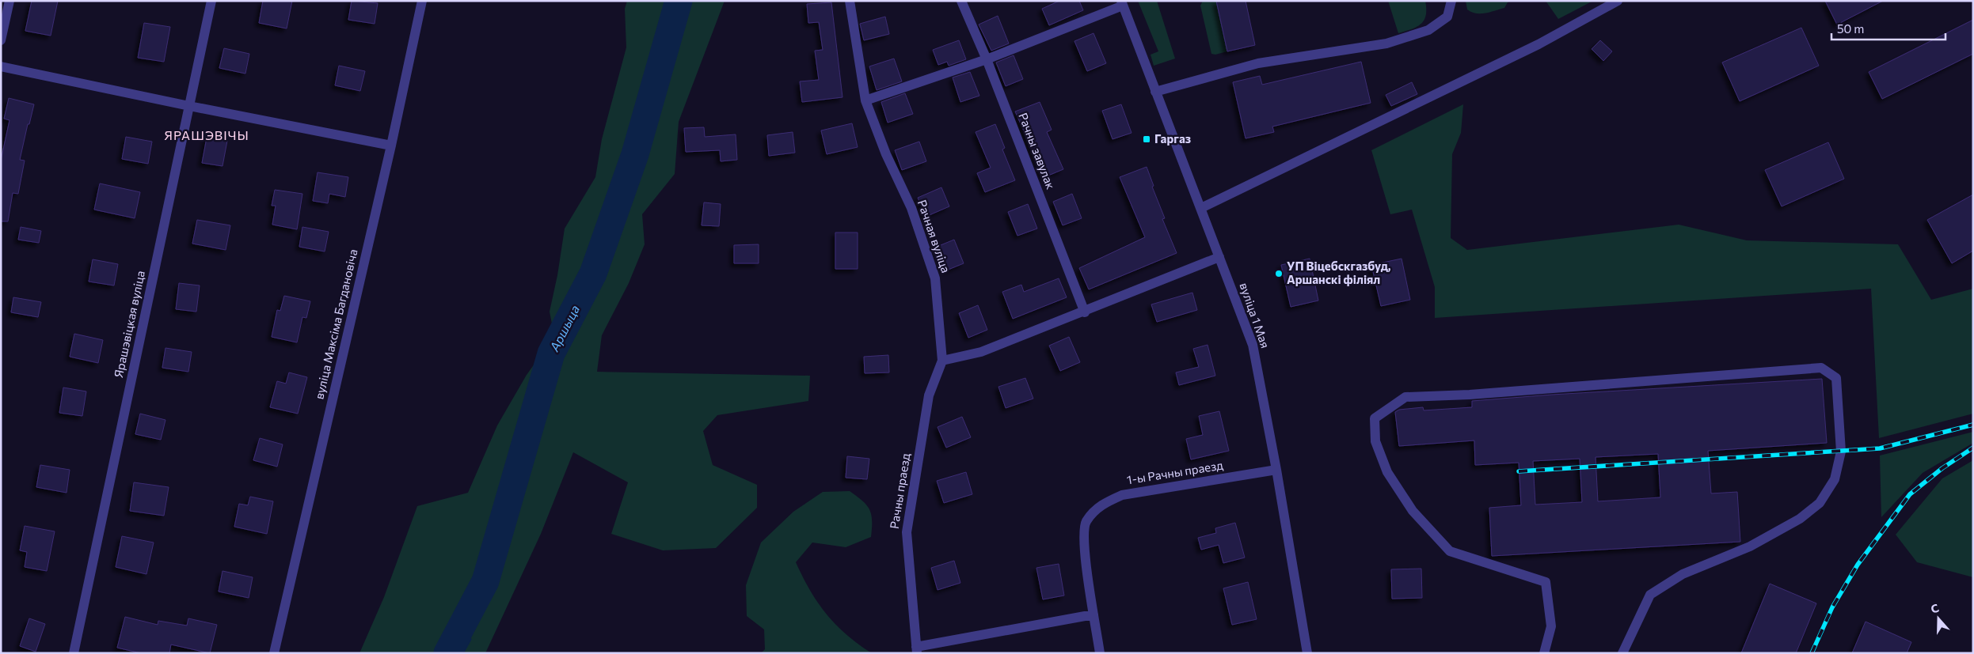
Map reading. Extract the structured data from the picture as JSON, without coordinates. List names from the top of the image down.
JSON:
{
  "streets": {
    "street": [
      "Рачны завулак",
      "Рачная вуліца",
      "вуліца 1 Мая",
      "Ярашэвіцкая вуліца",
      "вуліца Максіма Багдановіча",
      "1-ы Рачны праезд",
      "Рачны праезд"
    ]
  },
  "crossings": [
    ["Рачная вуліца", "Рачны праезд"],
    ["вуліца 1 Мая", "1-ы Рачны праезд"]
  ],
  "districts": ["ЯРАШЭВІЧЫ"],
  "water": ["Аршыца"],
  "places": {
    "transit": ["Гаргаз"],
    "other": ["УП Віцебскгазбуд, Аршанскі філіял"]
  },
  "scale_bar": "50 m",
  "north": "top"
}
